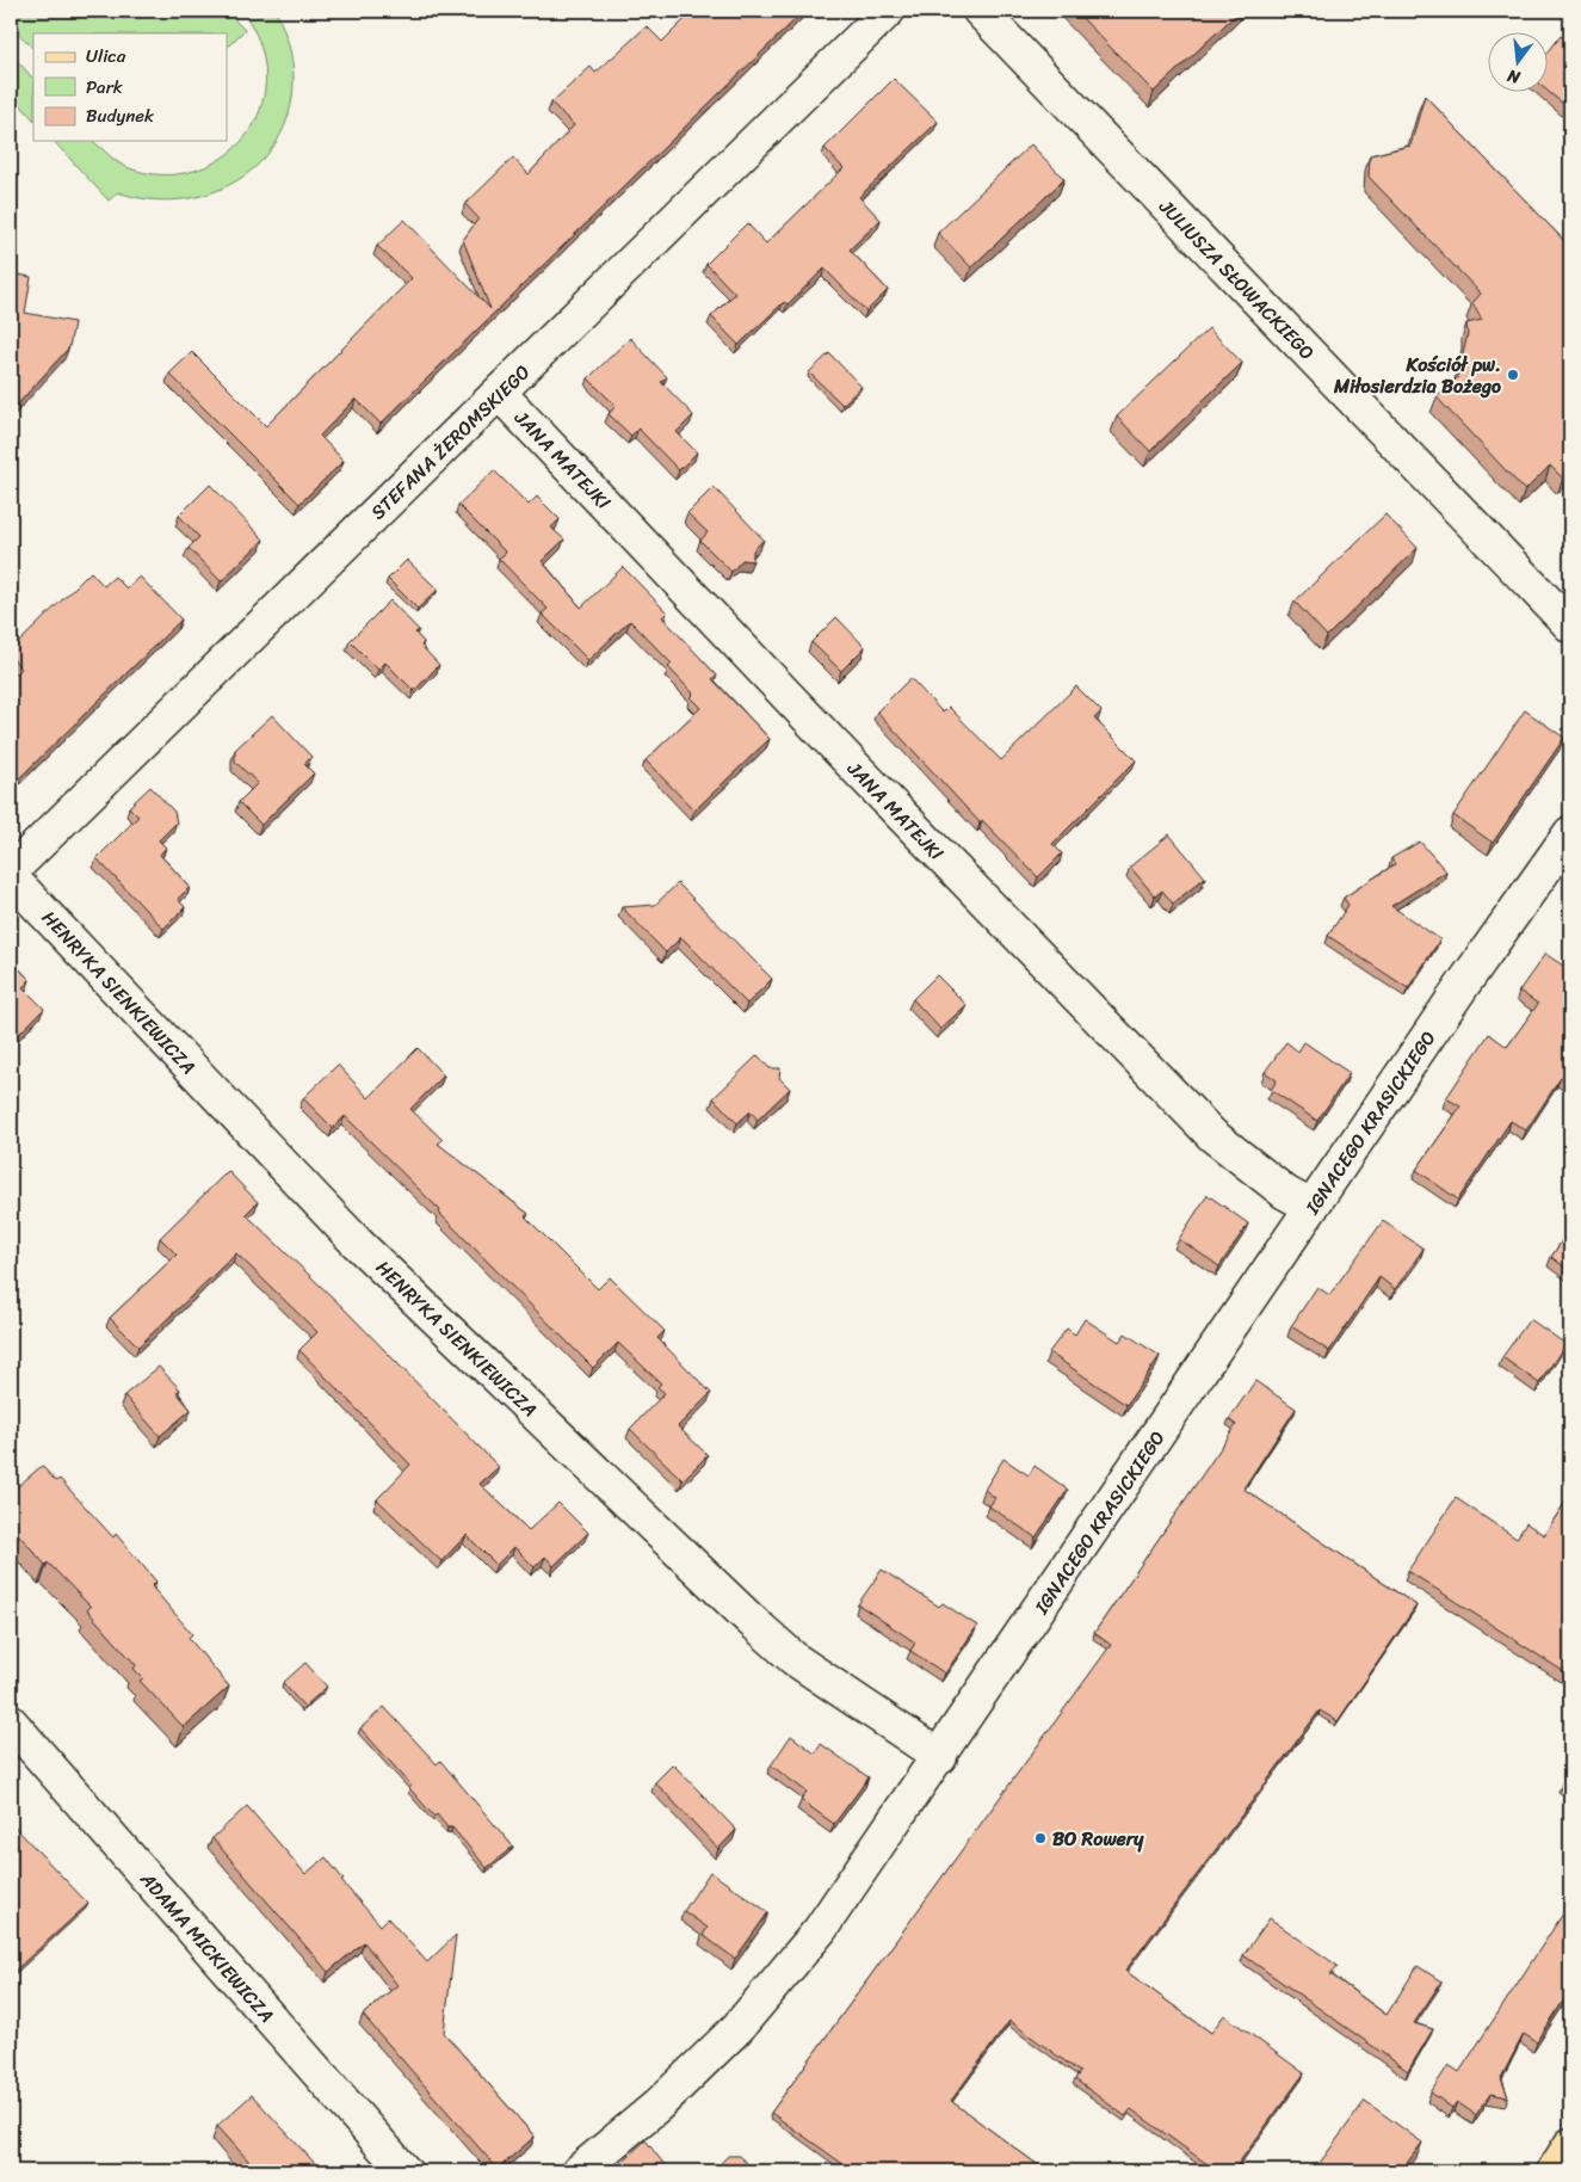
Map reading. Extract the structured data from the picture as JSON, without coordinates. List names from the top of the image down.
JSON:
{
  "streets": {
    "street": [
      "JULIUSZA SŁOWACKIEGO",
      "STEFANA ŻEROMSKIEGO",
      "JANA MATEJKI",
      "HENRYKA SIENKIEWICZA",
      "IGNACEGO KRASICKIEGO",
      "ADAMA MICKIEWICZA"
    ]
  },
  "crossings": [
    ["STEFANA ŻEROMSKIEGO", "JANA MATEJKI"],
    ["JANA MATEJKI", "IGNACEGO KRASICKIEGO"],
    ["HENRYKA SIENKIEWICZA", "IGNACEGO KRASICKIEGO"]
  ],
  "places": ["Kościół pw. Miłosierdzia Bożego", "BO Rowery"],
  "legend": ["Ulica", "Park", "Budynek"],
  "north": "bottom"
}
